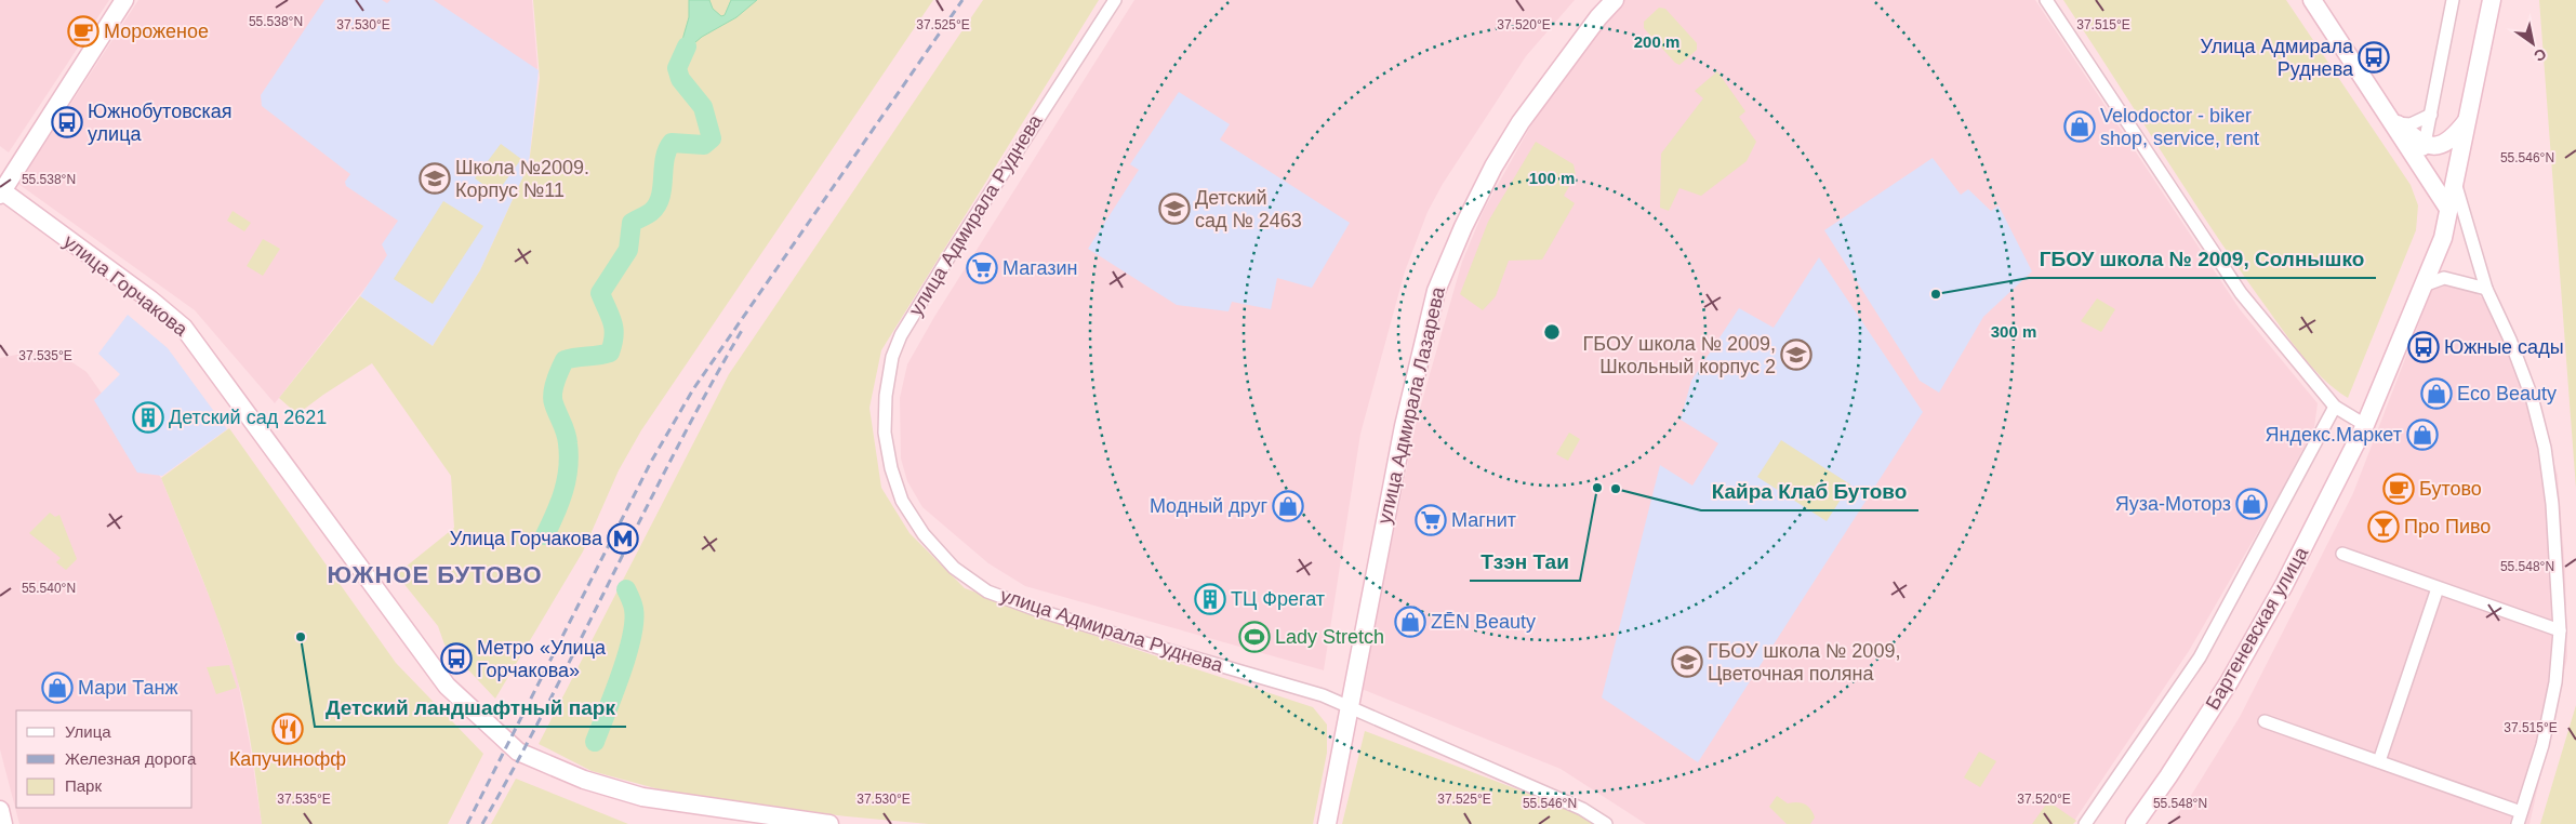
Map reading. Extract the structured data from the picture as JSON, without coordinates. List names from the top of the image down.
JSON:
{
  "streets": {
    "street": [
      "улица Адмирала Руднева",
      "улица Горчакова",
      "улица Адмирала Лазарева",
      "Бартеневская улица"
    ]
  },
  "crossings": [
    ["улица Адмирала Руднева", "улица Адмирала Лазарева"]
  ],
  "districts": ["ЮЖНОЕ БУТОВО"],
  "places": {
    "cafe": ["Мороженое", "Бутово"],
    "bus stop": [
      "Улица Адмирала Руднева",
      "Южнобутовская улица",
      "Южные сады",
      "Метро «Улица Горчакова»"
    ],
    "shop": [
      "Velodoctor - biker shop, service, rent",
      "Eco Beauty",
      "Яндекс.Маркет",
      "Яуза-Моторз",
      "Модный друг",
      "ZĒN Beauty",
      "Мари Танж"
    ],
    "school or university": [
      "Школа №2009. Корпус №11",
      "Детский сад № 2463",
      "ГБОУ школа № 2009, Школьный корпус 2",
      "ГБОУ школа № 2009, Цветочная поляна"
    ],
    "supermarket": ["Магазин", "Магнит"],
    "other": [
      "ГБОУ школа № 2009, Солнышко",
      "Тзэн Таи",
      "Кайра Клаб Бутово",
      "Детский ландшафтный парк"
    ],
    "building": ["Детский сад 2621", "ТЦ Фрегат"],
    "bar": ["Про Пиво"],
    "metro station": ["Улица Горчакова"],
    "sports": ["Lady Stretch"],
    "restaurant": ["Капучинофф"]
  },
  "legend": ["Улица", "Железная дорога", "Парк"],
  "north": "bottom right",
  "coordinates": [
    "55.538°N",
    "37.530°E",
    "37.525°E",
    "37.520°E",
    "37.515°E",
    "55.546°N",
    "37.535°E",
    "55.548°N",
    "55.540°N"
  ],
  "rings": ["200 m", "100 m", "300 m"]
}
